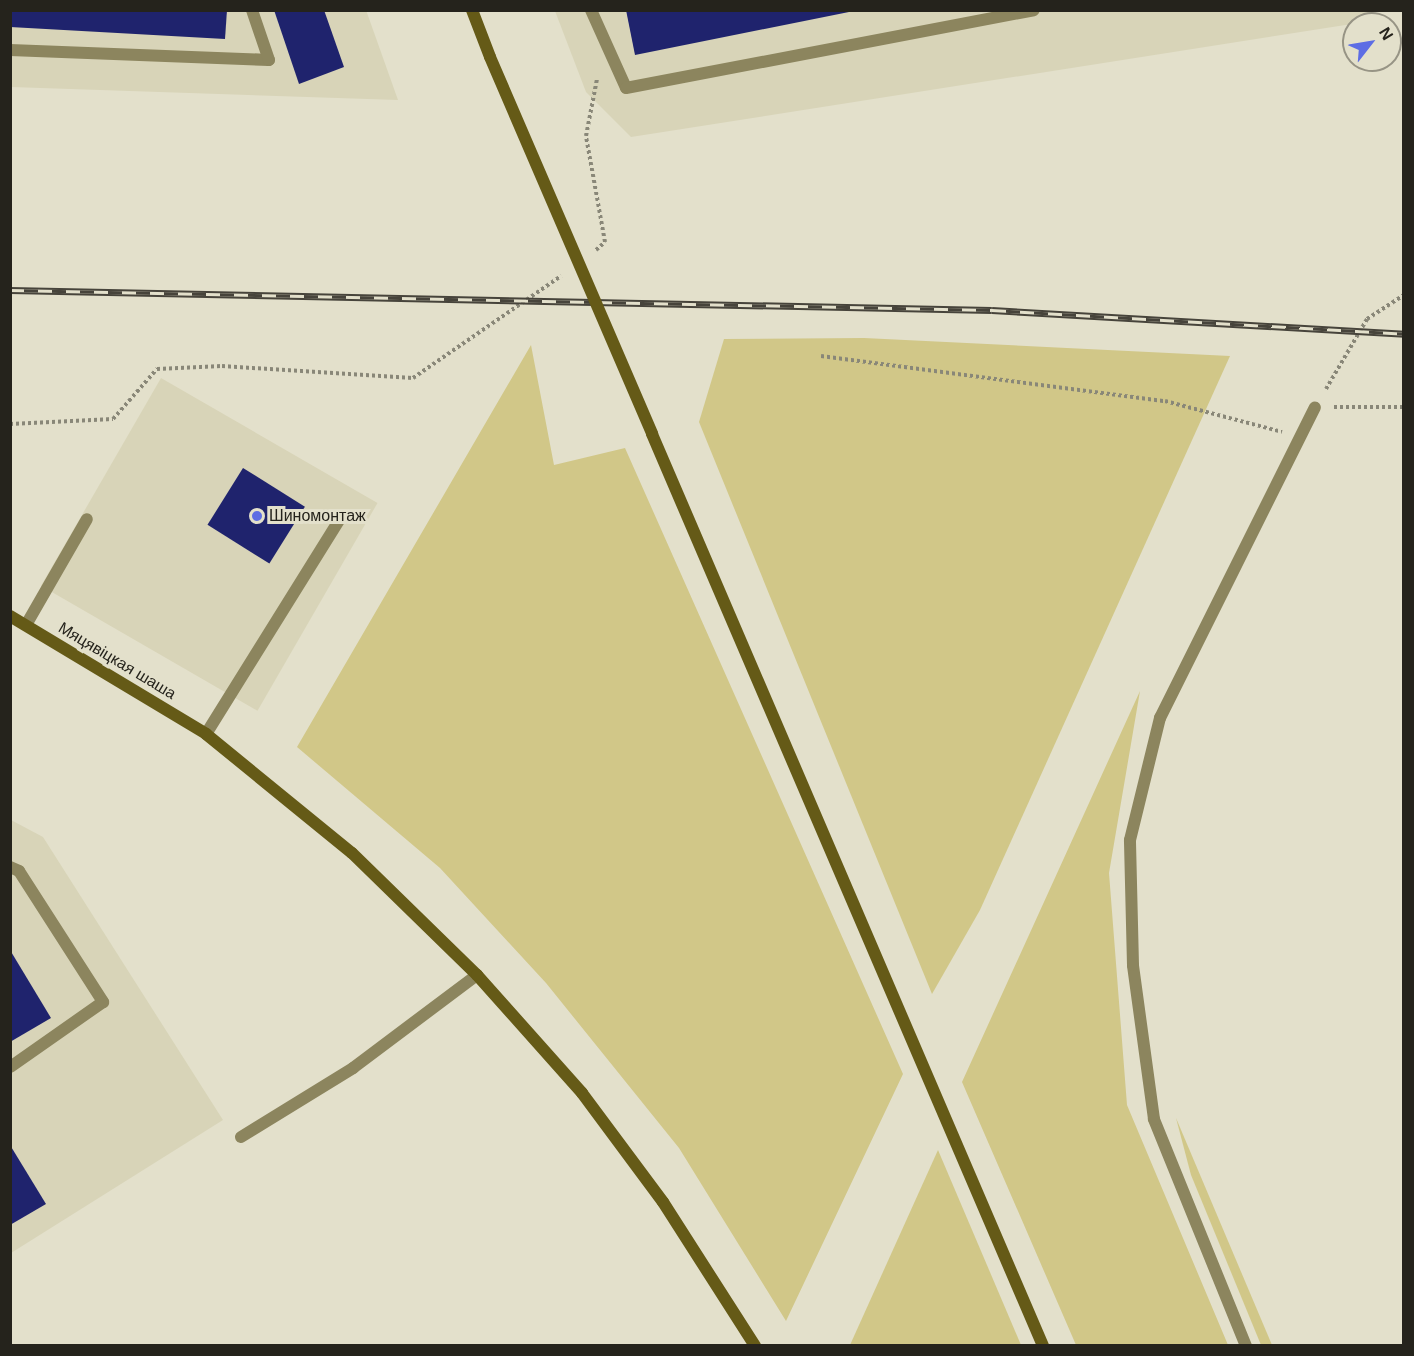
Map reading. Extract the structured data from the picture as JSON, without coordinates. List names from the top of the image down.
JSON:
{
  "streets": {
    "main road": ["Мяцявіцкая шаша"]
  },
  "places": ["Шиномонтаж"],
  "north": "top right"
}
